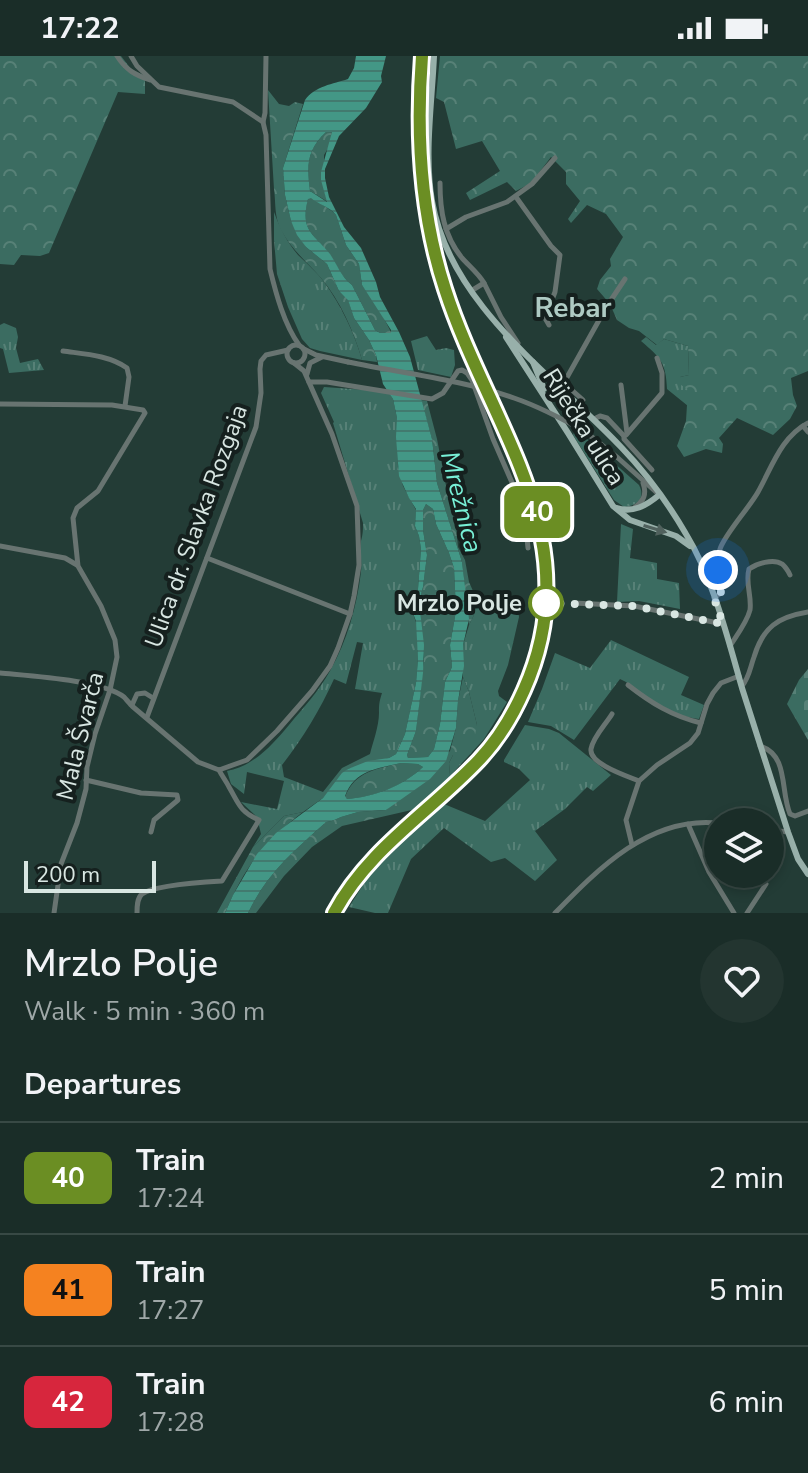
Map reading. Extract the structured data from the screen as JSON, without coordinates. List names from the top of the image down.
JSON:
{
  "streets": {
    "main road": ["Riječka ulica"],
    "street": ["Ulica dr. Slavka Rozgaja", "Mala Švarča"]
  },
  "districts": ["Rebar"],
  "water": ["Mrežnica"],
  "places": ["Mrzlo Polje"],
  "scale_bar": "200 m",
  "page": {
    "status": "17:22",
    "on_map": "40",
    "scale": "200 m",
    "heading": [
      ["Mrzlo Polje", "Walk · 5 min · 360 m"],
      "Departures"
    ],
    "list": [
      {
        "mark": "40",
        "name": "Train",
        "note": "17:24",
        "value": "2 min"
      },
      {
        "mark": "41",
        "name": "Train",
        "note": "17:27",
        "value": "5 min"
      },
      {
        "mark": "42",
        "name": "Train",
        "note": "17:28",
        "value": "6 min"
      }
    ]
  }
}
